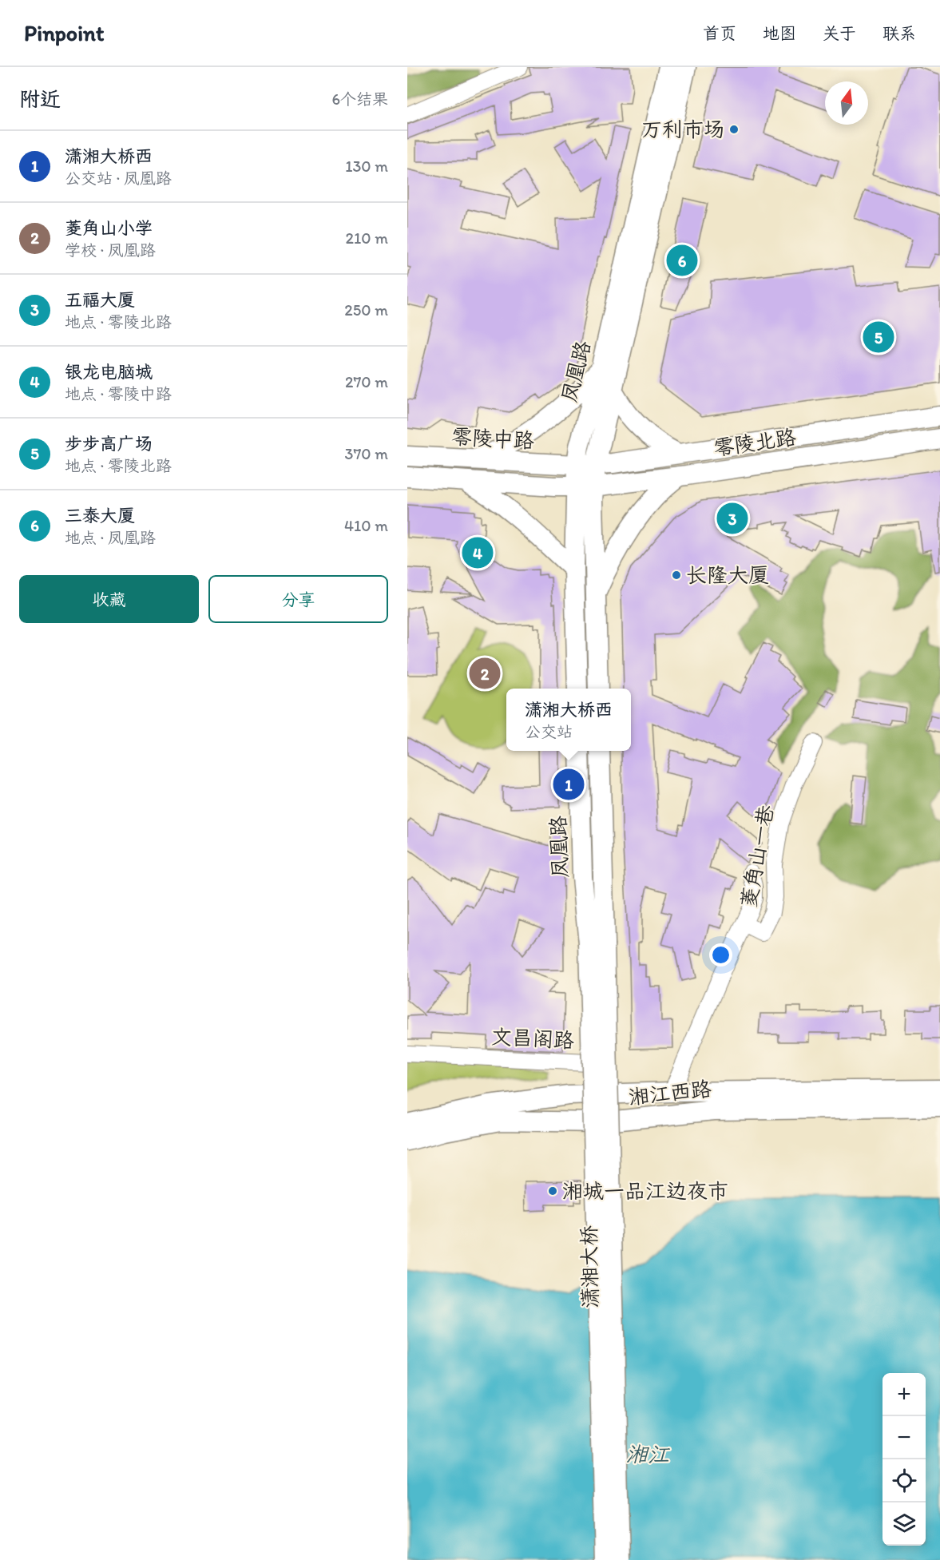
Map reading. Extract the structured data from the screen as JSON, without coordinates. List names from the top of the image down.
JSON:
{
  "streets": {
    "main road": [
      "凤凰路",
      "零陵中路",
      "零陵北路",
      "湘江西路",
      "潇湘大桥"
    ],
    "street": ["菱角山一巷", "文昌阁路"]
  },
  "crossings": [
    ["凤凰路", "零陵中路"],
    ["凤凰路", "零陵北路"],
    ["凤凰路", "潇湘大桥"],
    ["零陵中路", "零陵北路"]
  ],
  "water": ["湘江"],
  "places": ["万利市场", "长隆大厦", "湘城一品江边夜市"],
  "north": "top",
  "page": {
    "header": "Pinpoint",
    "nav": [
      "首页",
      "地图",
      "关于",
      "联系"
    ],
    "heading": ["附近", "6个结果"],
    "list": [
      {
        "mark": "1",
        "name": "潇湘大桥西",
        "note": "公交站 · 凤凰路",
        "value": "130 m"
      },
      {
        "mark": "2",
        "name": "菱角山小学",
        "note": "学校 · 凤凰路",
        "value": "210 m"
      },
      {
        "mark": "3",
        "name": "五福大厦",
        "note": "地点 · 零陵北路",
        "value": "250 m"
      },
      {
        "mark": "4",
        "name": "银龙电脑城",
        "note": "地点 · 零陵中路",
        "value": "270 m"
      },
      {
        "mark": "5",
        "name": "步步高广场",
        "note": "地点 · 零陵北路",
        "value": "370 m"
      },
      {
        "mark": "6",
        "name": "三泰大厦",
        "note": "地点 · 凤凰路",
        "value": "410 m"
      }
    ],
    "pins": [
      "6",
      "5",
      "3",
      "4",
      "2",
      "1"
    ],
    "buttons": ["收藏", "分享"],
    "popup": ["潇湘大桥西", "公交站"],
    "map_buttons": ["+", "−"]
  }
}
